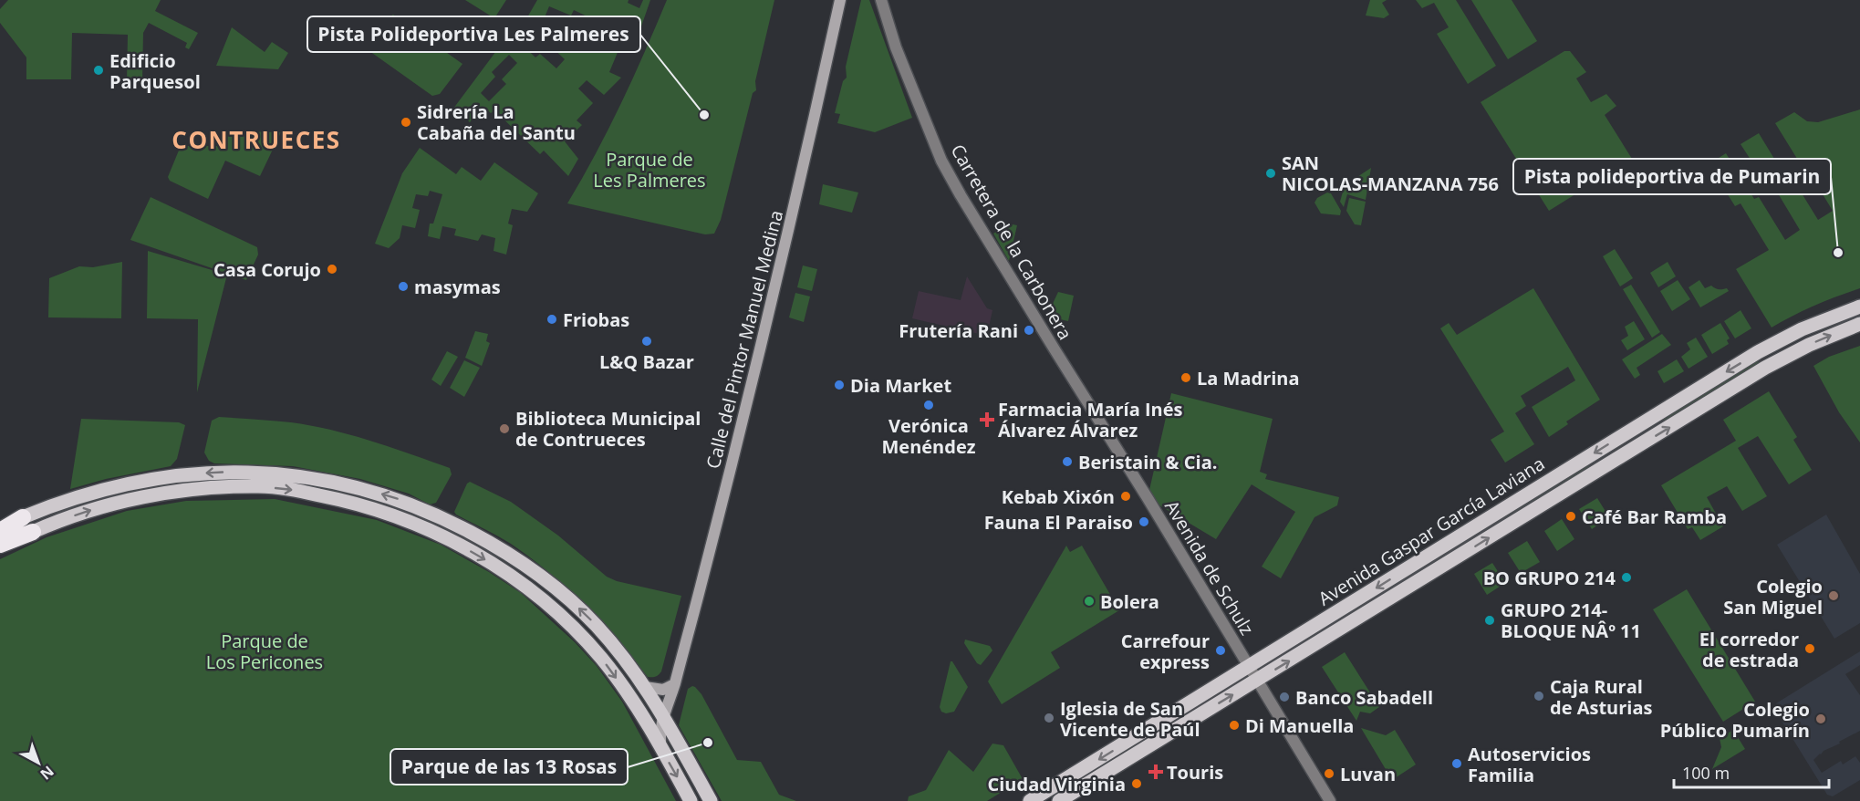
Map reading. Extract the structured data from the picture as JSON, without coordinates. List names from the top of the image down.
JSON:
{
  "streets": {
    "main road": ["Calle del Pintor Manuel Medina", "Avenida Gaspar García Laviana"],
    "street": ["Carretera de la Carbonera", "Avenida de Schulz"]
  },
  "crossings": [
    ["Carretera de la Carbonera", "Avenida de Schulz"],
    ["Avenida Gaspar García Laviana", "Avenida de Schulz"]
  ],
  "districts": ["CONTRUECES"],
  "parks": ["Parque de Les Palmeres", "Parque de Los Pericones"],
  "places": {
    "other": [
      "Edificio Parquesol",
      "Pista Polideportiva Les Palmeres",
      "Sidrería La Cabaña del Santu",
      "SAN NICOLAS-MANZANA 756",
      "Pista polideportiva de Pumarin",
      "Casa Corujo",
      "masymas",
      "Friobas",
      "Frutería Rani",
      "L&Q Bazar",
      "La Madrina",
      "Dia Market",
      "Verónica Menéndez",
      "Biblioteca Municipal de Contrueces",
      "Beristain & Cia.",
      "Kebab Xixón",
      "Café Bar Ramba",
      "Fauna El Paraiso",
      "BO GRUPO 214",
      "Colegio San Miguel",
      "Bolera",
      "GRUPO 214- BLOQUE NÂº 11",
      "El corredor de estrada",
      "Carrefour express",
      "Caja Rural de Asturias",
      "Banco Sabadell",
      "Iglesia de San Vicente de Paúl",
      "Colegio Público Pumarín",
      "Di Manuella",
      "Parque de las 13 Rosas",
      "Autoservicios Familia",
      "Luvan",
      "Ciudad Virginia"
    ],
    "health": ["Farmacia María Inés Álvarez Álvarez", "Touris"]
  },
  "scale_bar": "100 m",
  "north": "bottom right"
}
